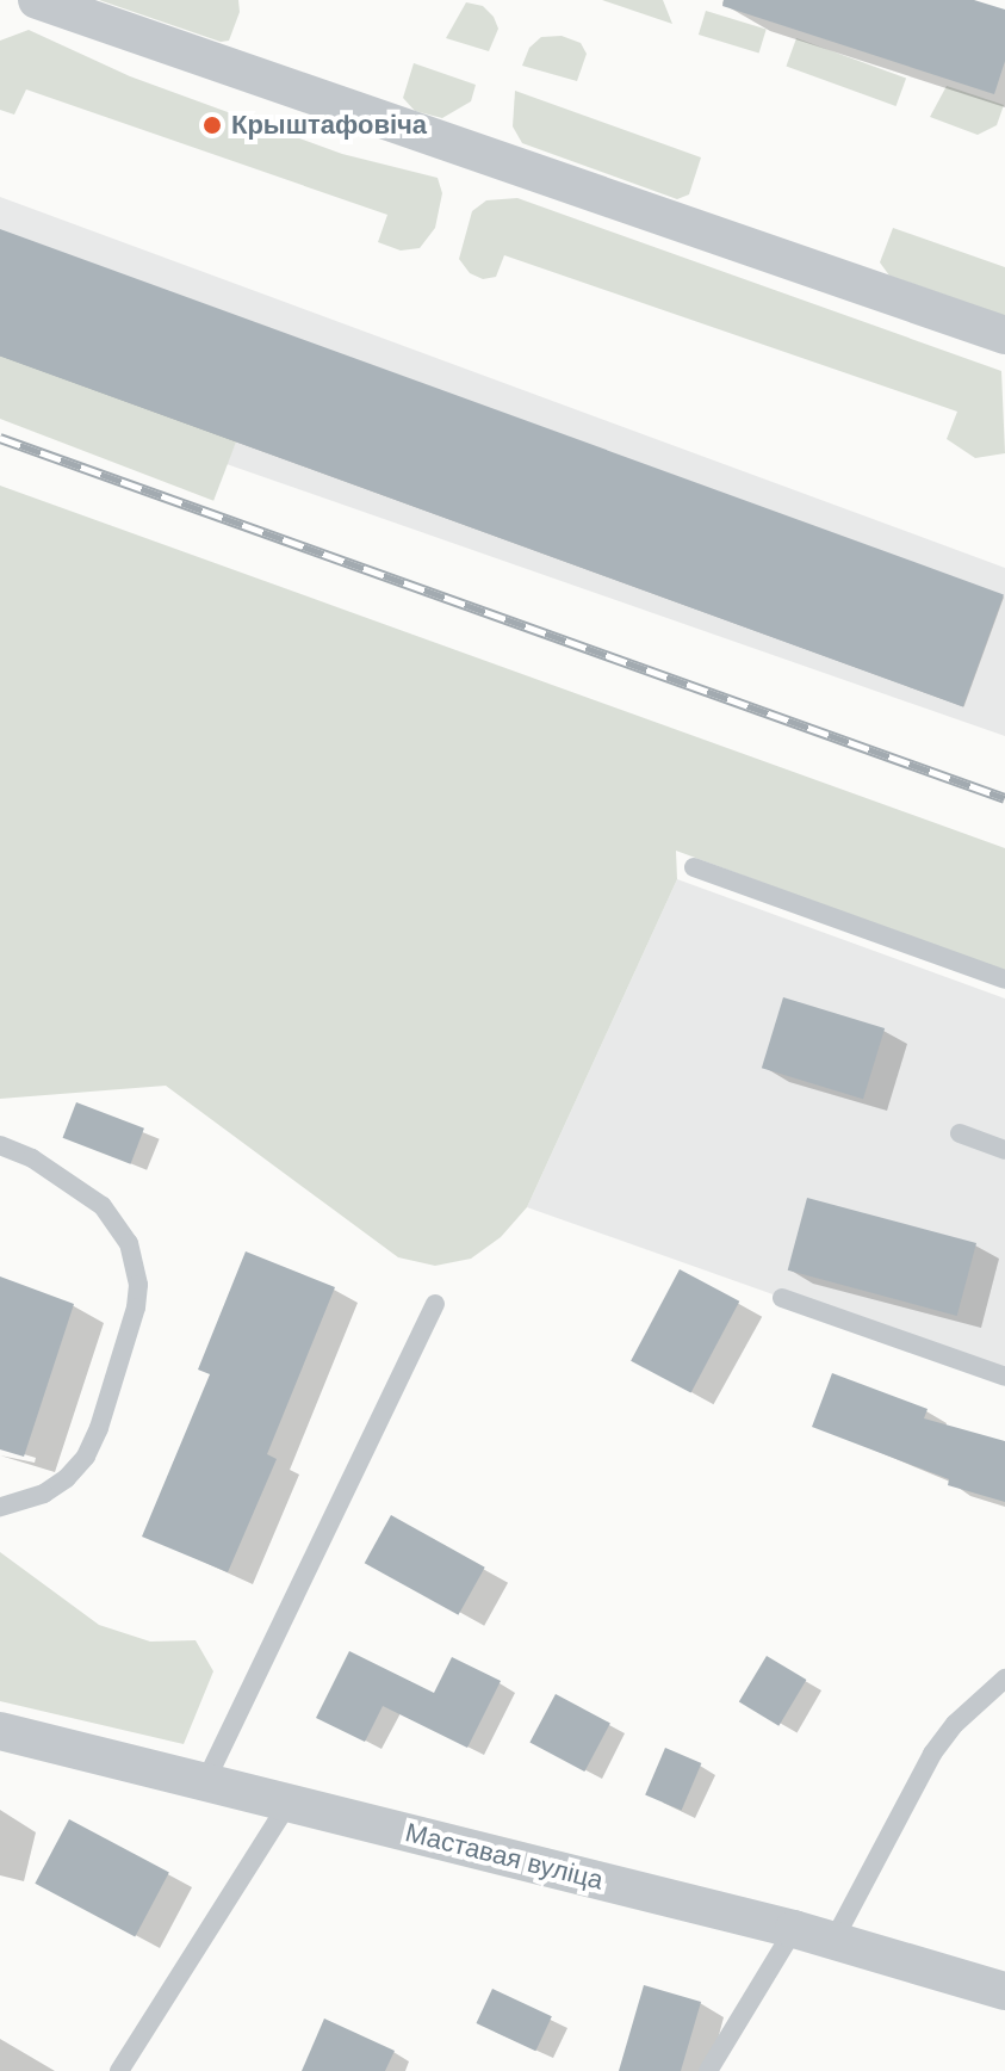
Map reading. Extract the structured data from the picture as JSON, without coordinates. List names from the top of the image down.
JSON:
{
  "streets": {
    "street": ["Маставая вуліца"]
  },
  "places": ["Крыштафовіча"]
}
